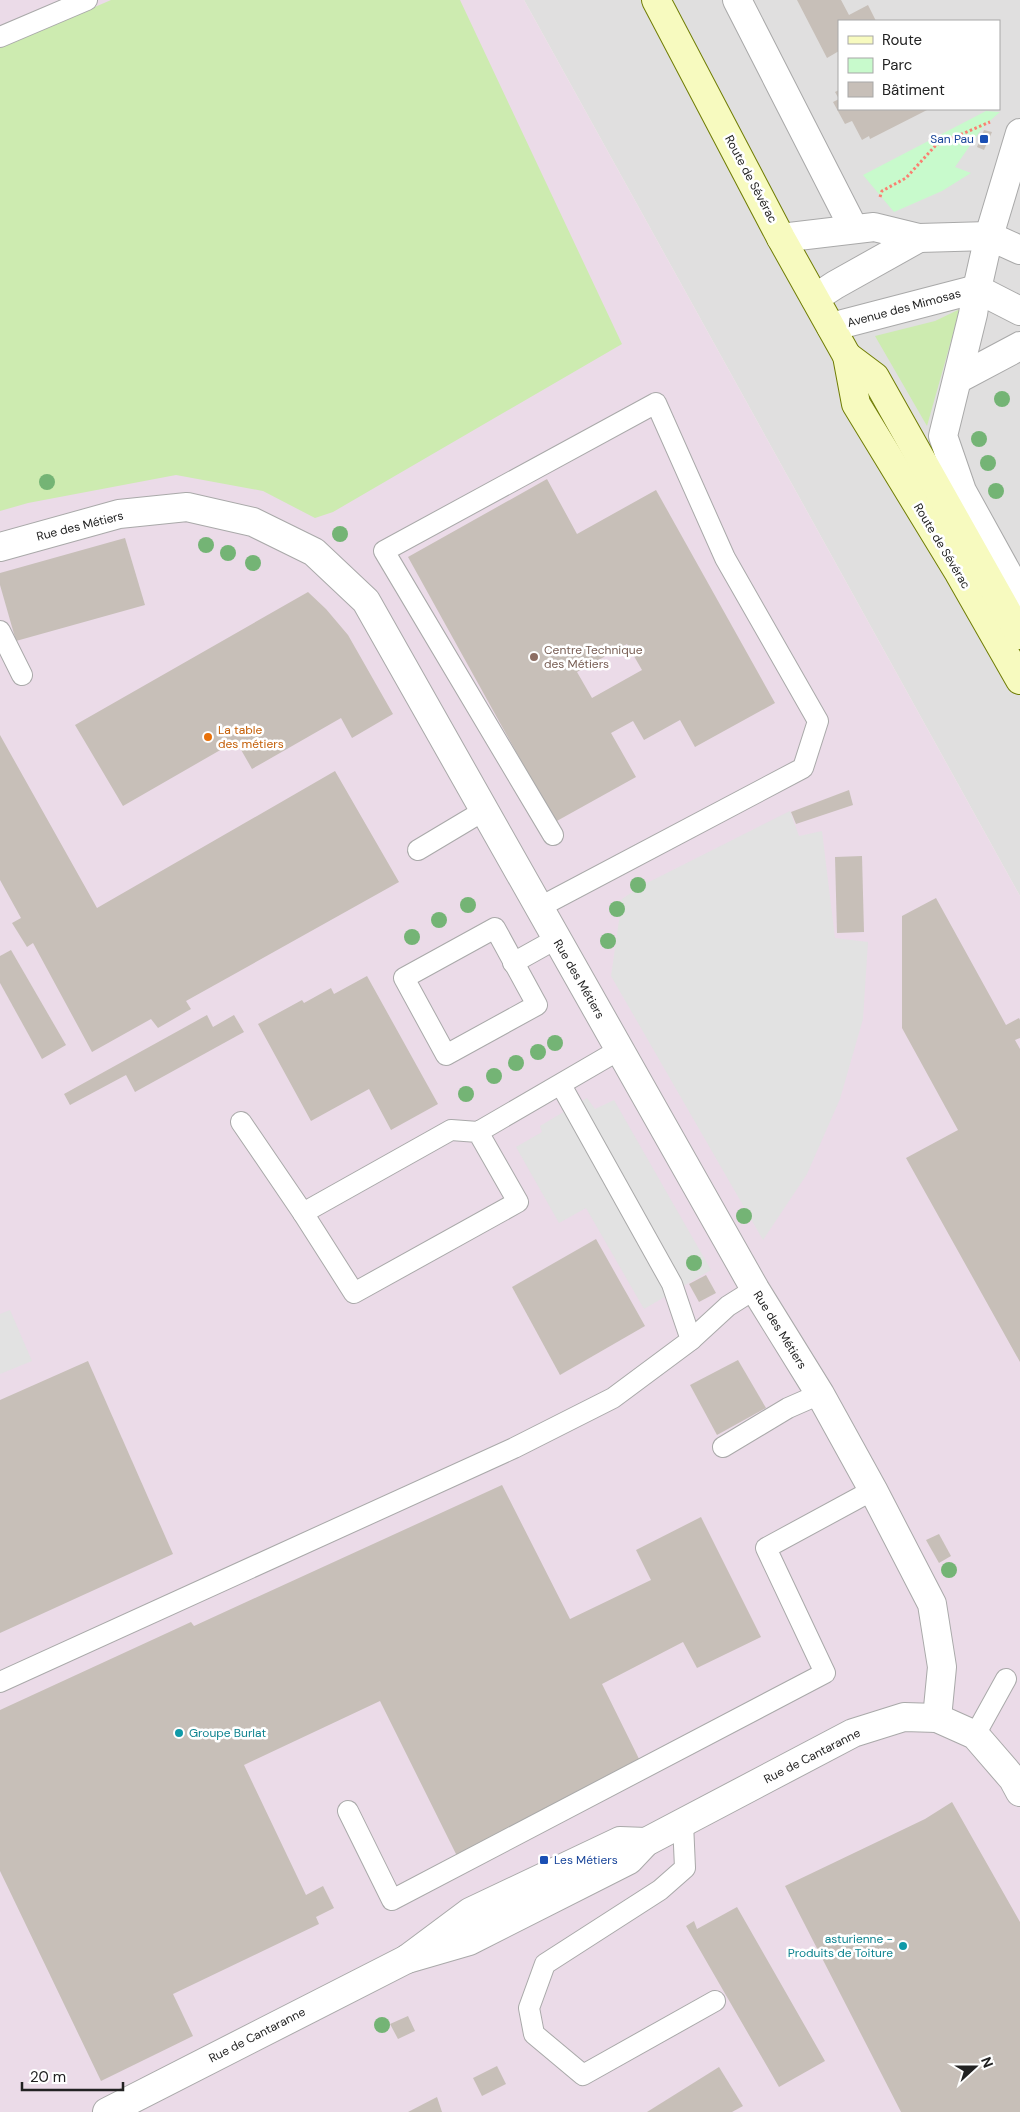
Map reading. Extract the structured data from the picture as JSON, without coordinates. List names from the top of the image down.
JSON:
{
  "streets": {
    "main road": ["Route de Sévérac"],
    "street": ["Avenue des Mimosas", "Rue des Métiers", "Rue de Cantaranne"]
  },
  "crossings": [
    ["Route de Sévérac", "Avenue des Mimosas"],
    ["Rue des Métiers", "Rue de Cantaranne"]
  ],
  "places": {
    "transit": ["San Pau", "Les Métiers"],
    "other": [
      "Centre Technique des Métiers",
      "La table des métiers",
      "Groupe Burlat",
      "asturienne - Produits de Toiture"
    ]
  },
  "legend": ["Route", "Parc", "Bâtiment"],
  "scale_bar": "20 m",
  "north": "right"
}
